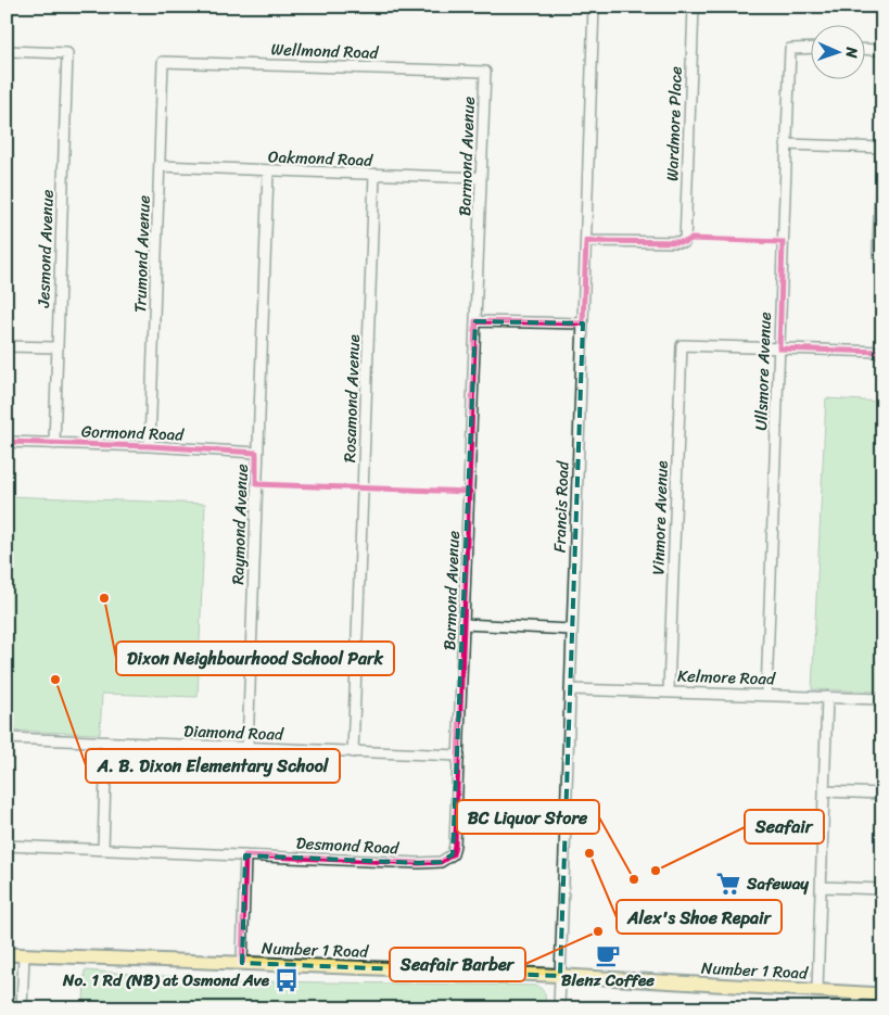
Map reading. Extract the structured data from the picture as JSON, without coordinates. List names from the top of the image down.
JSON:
{
  "streets": {
    "main road": ["Number 1 Road"],
    "street": [
      "Wellmond Road",
      "Wardmore Place",
      "Barmond Avenue",
      "Oakmond Road",
      "Jesmond Avenue",
      "Trumond Avenue",
      "Ullsmore Avenue",
      "Rosamond Avenue",
      "Gormond Road",
      "Francis Road",
      "Vinmore Avenue",
      "Raymond Avenue",
      "Kelmore Road",
      "Diamond Road",
      "Desmond Road"
    ]
  },
  "crossings": [
    ["Wellmond Road", "Barmond Avenue"],
    ["Wellmond Road", "Trumond Avenue"],
    ["Wardmore Place", "Francis Road"],
    ["Barmond Avenue", "Oakmond Road"],
    ["Barmond Avenue", "Diamond Road"],
    ["Barmond Avenue", "Desmond Road"],
    ["Oakmond Road", "Trumond Avenue"],
    ["Oakmond Road", "Rosamond Avenue"],
    ["Oakmond Road", "Raymond Avenue"],
    ["Jesmond Avenue", "Gormond Road"],
    ["Trumond Avenue", "Gormond Road"],
    ["Ullsmore Avenue", "Vinmore Avenue"],
    ["Ullsmore Avenue", "Kelmore Road"],
    ["Rosamond Avenue", "Diamond Road"],
    ["Gormond Road", "Raymond Avenue"],
    ["Francis Road", "Kelmore Road"],
    ["Francis Road", "Number 1 Road"],
    ["Vinmore Avenue", "Kelmore Road"],
    ["Raymond Avenue", "Diamond Road"]
  ],
  "places": {
    "other": [
      "Dixon Neighbourhood School Park",
      "A. B. Dixon Elementary School",
      "Alex's Shoe Repair",
      "Seafair",
      "BC Liquor Store",
      "Seafair Barber"
    ],
    "supermarket": ["Safeway"],
    "cafe": ["Blenz Coffee"],
    "bus stop": ["No. 1 Rd (NB) at Osmond Ave"]
  },
  "north": "right"
}
